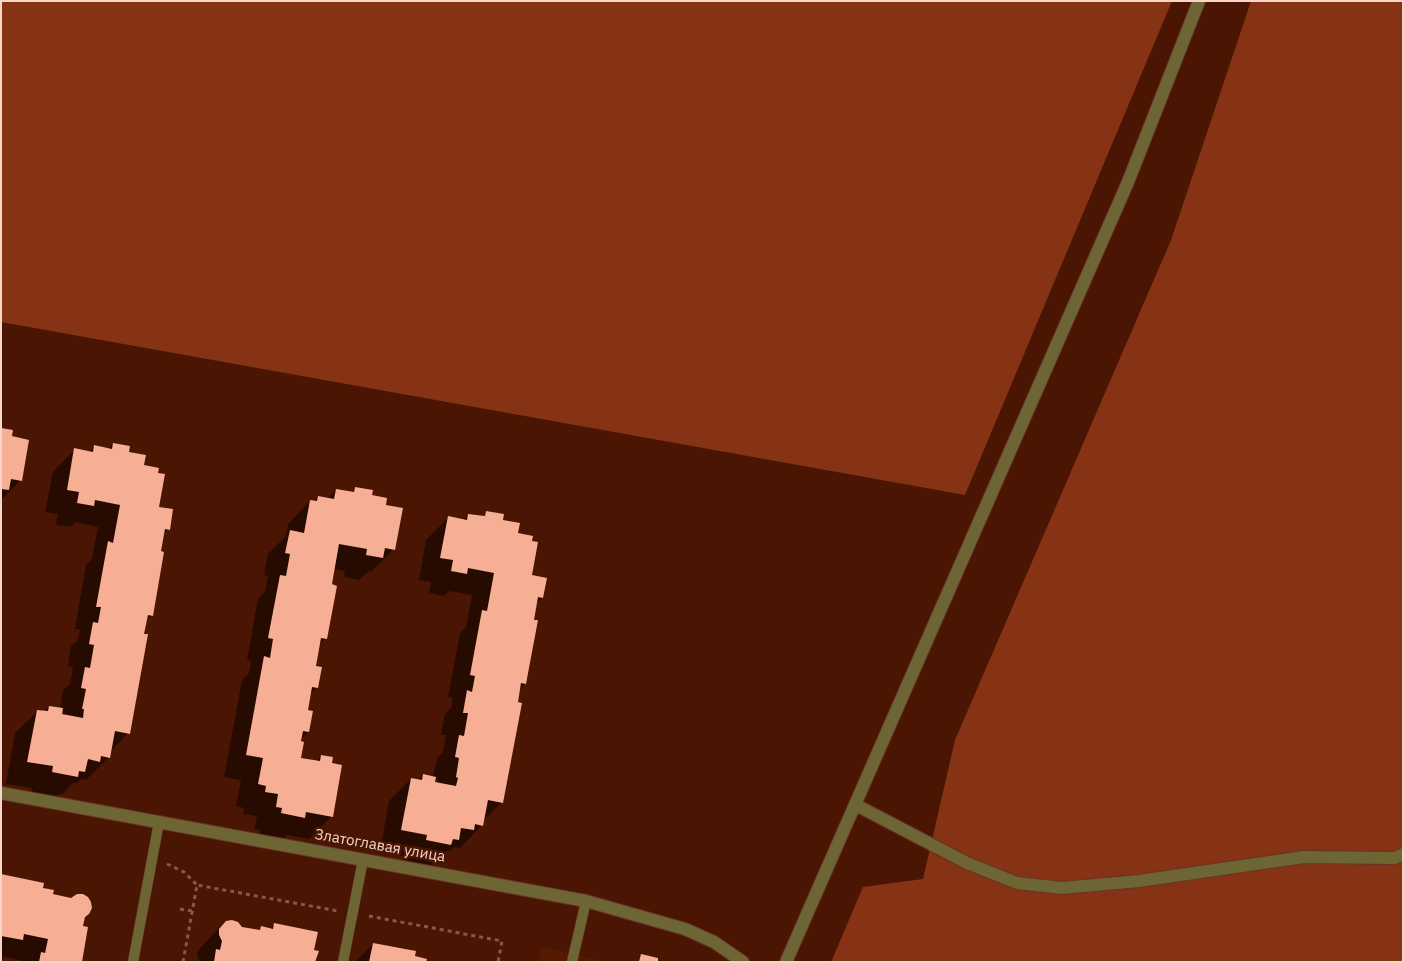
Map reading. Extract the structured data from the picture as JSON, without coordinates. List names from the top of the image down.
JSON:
{
  "streets": {
    "street": ["Златоглавая улица"]
  }
}
